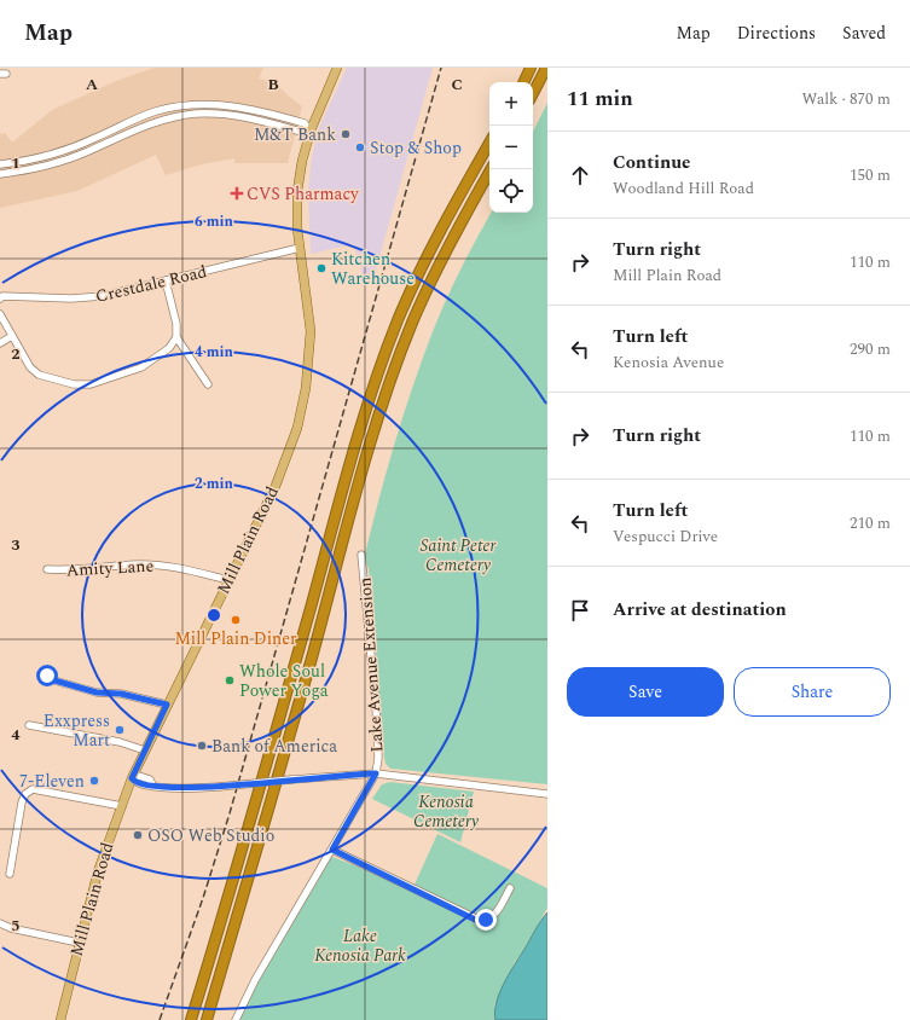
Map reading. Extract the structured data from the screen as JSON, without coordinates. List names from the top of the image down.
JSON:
{
  "streets": {
    "main road": ["Mill Plain Road"],
    "street": ["Crestdale Road", "Amity Lane", "Lake Avenue Extension"]
  },
  "crossings": [
    ["Crestdale Road", "Mill Plain Road"],
    ["Mill Plain Road", "Amity Lane"]
  ],
  "parks": ["Saint Peter Cemetery", "Kenosia Cemetery", "Lake Kenosia Park"],
  "places": {
    "other": [
      "M&T Bank",
      "Stop & Shop",
      "Kitchen Warehouse",
      "Mill Plain Diner",
      "Whole Soul Power Yoga",
      "Exxpress Mart",
      "Bank of America",
      "7-Eleven",
      "OSO Web Studio"
    ],
    "health": ["CVS Pharmacy"]
  },
  "page": {
    "header": "Map",
    "nav": ["Map", "Directions", "Saved"],
    "heading": ["11 min", "Walk · 870 m"],
    "map_buttons": ["+", "−"],
    "list": [
      ["Continue", "Woodland Hill Road", "150 m"],
      ["Turn right", "Mill Plain Road", "110 m"],
      ["Turn left", "Kenosia Avenue", "290 m"],
      ["Turn right", "110 m"],
      ["Turn left", "Vespucci Drive", "210 m"],
      "Arrive at destination"
    ],
    "buttons": ["Save", "Share"]
  },
  "grid": {
    "columns": ["A", "B", "C"],
    "rows": [
      "1",
      "2",
      "3",
      "4",
      "5"
    ]
  },
  "rings": ["6 min", "4 min", "2 min"]
}
